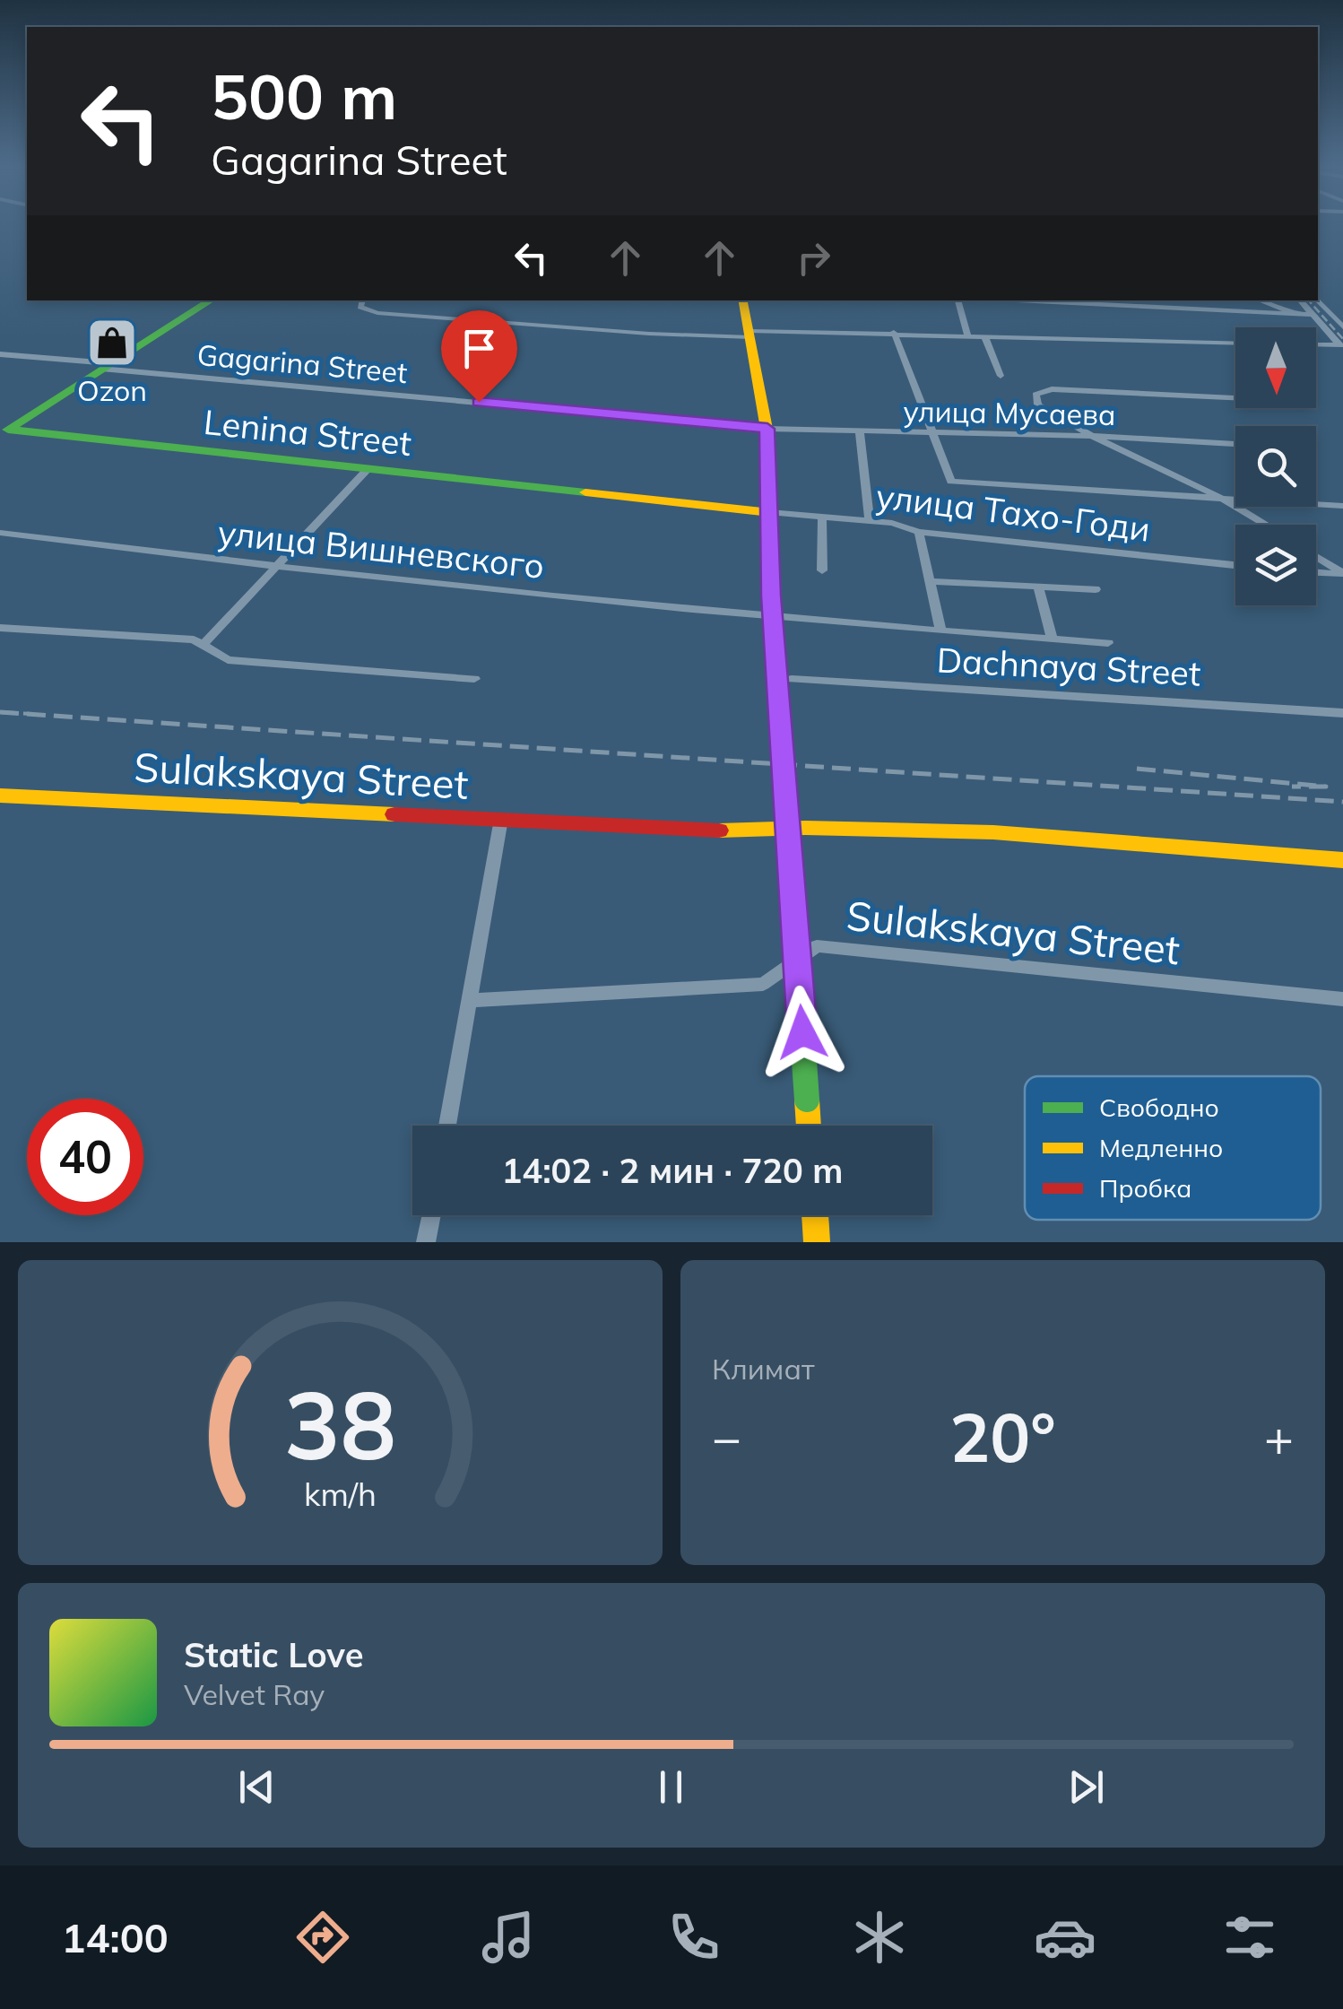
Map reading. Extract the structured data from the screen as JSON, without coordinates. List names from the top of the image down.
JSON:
{
  "streets": {
    "street": [
      "Gagarina Street",
      "улица Мусаева",
      "Lenina Street",
      "улица Тахо-Годи",
      "улица Вишневского",
      "Dachnaya Street",
      "Sulakskaya Street"
    ]
  },
  "crossings": [
    ["Gagarina Street", "улица Мусаева"],
    ["Lenina Street", "улица Тахо-Годи"]
  ],
  "places": {
    "shop": ["Ozon"]
  },
  "legend": ["Свободно", "Медленно", "Пробка"],
  "north": "bottom",
  "page": {
    "turn": ["500 m", "Gagarina Street"],
    "limit": "40",
    "trip": "14:02 · 2 мин · 720 m",
    "tile": "Климат",
    "heat": ["−", "20°", "+"],
    "song": ["Static Love", "Velvet Ray"],
    "tabs": "14:00",
    "gauge": ["38", "km/h"]
  }
}
